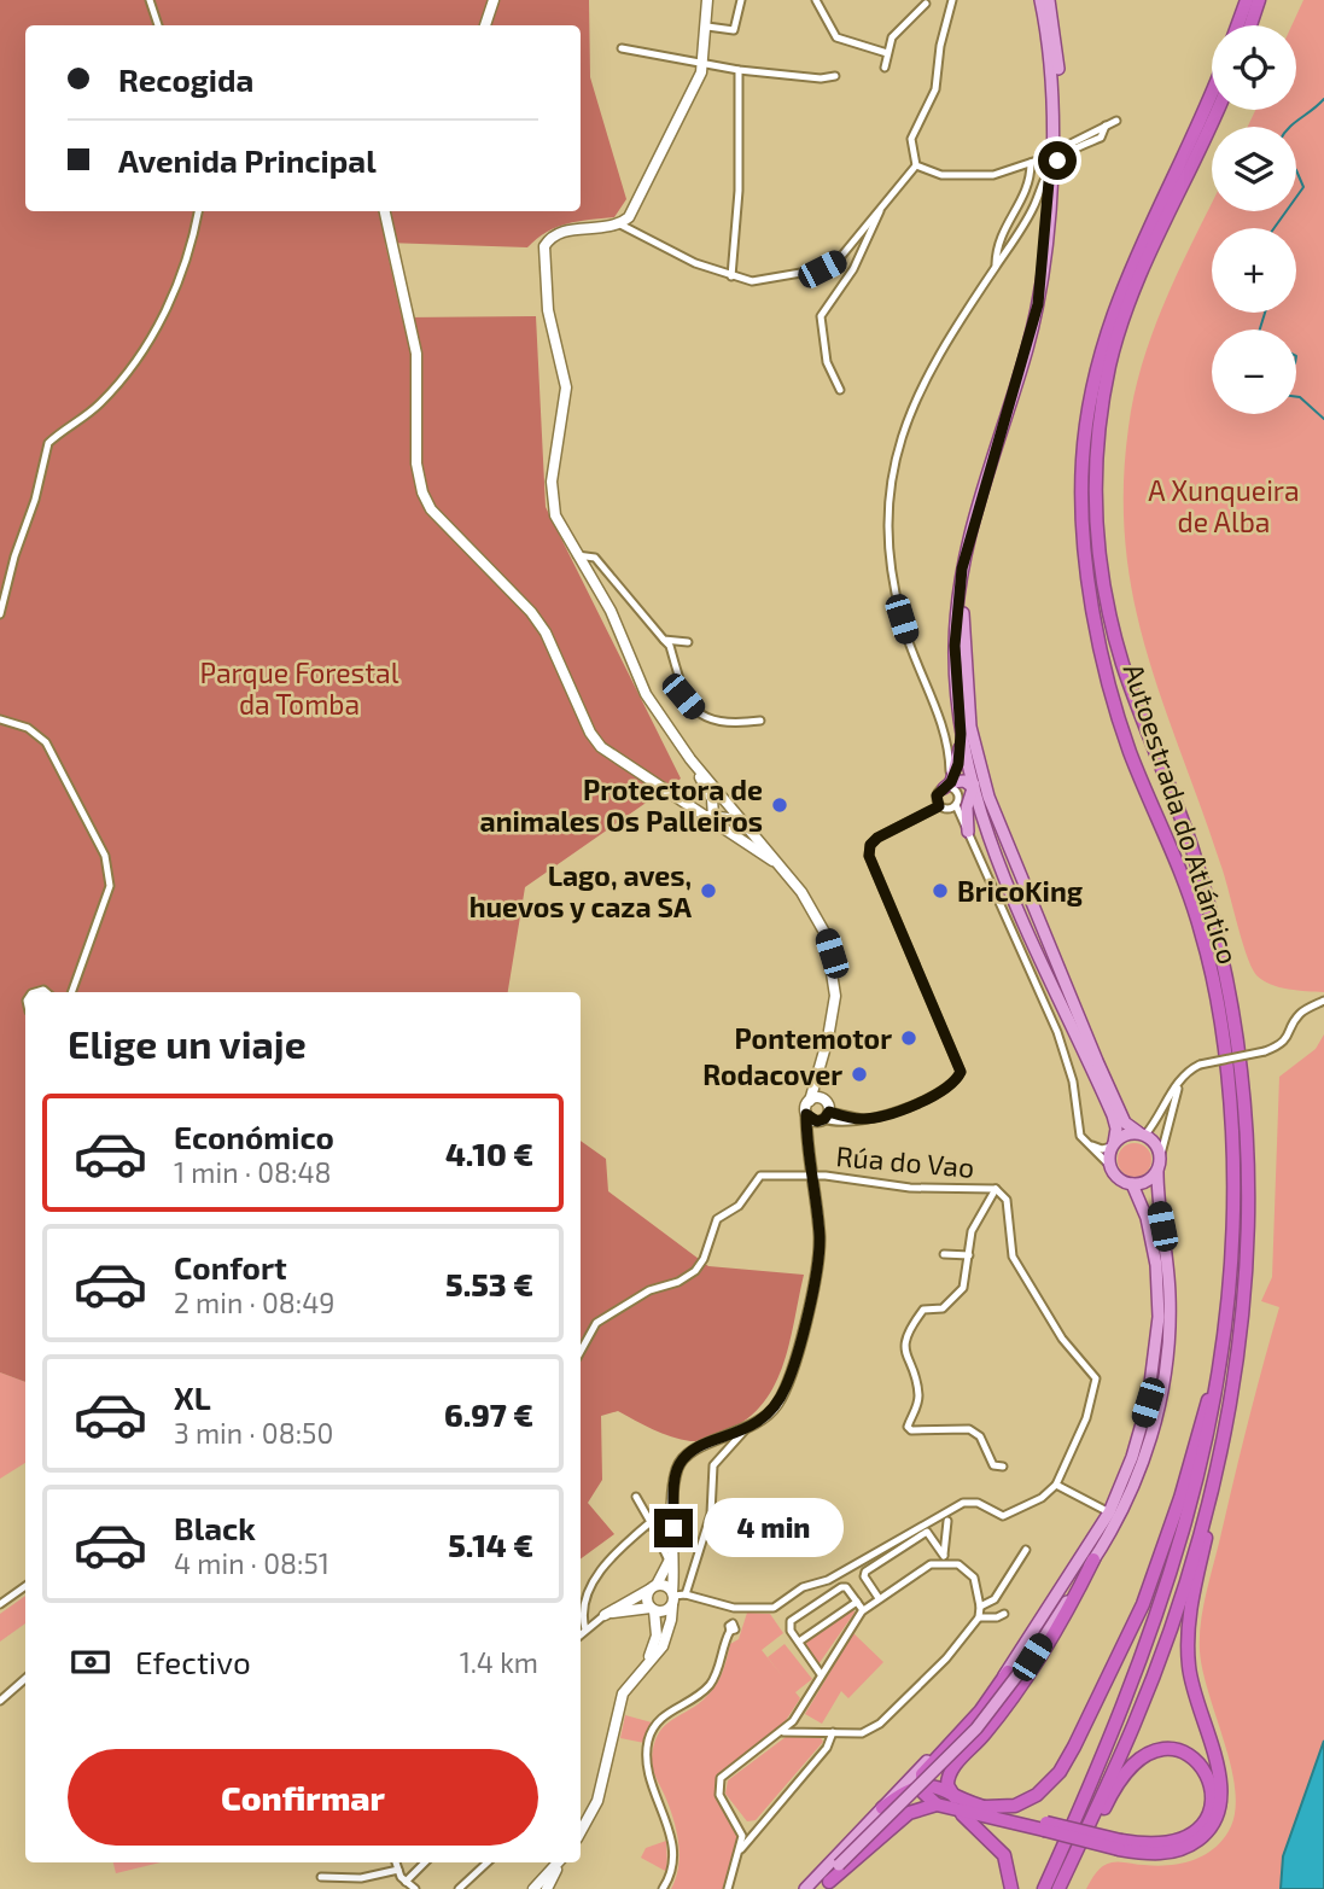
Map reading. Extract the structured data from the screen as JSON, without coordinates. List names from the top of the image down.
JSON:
{
  "streets": {
    "highway": ["Autoestrada do Atlántico"],
    "street": ["Rúa do Vao"]
  },
  "parks": ["A Xunqueira de Alba", "Parque Forestal da Tomba"],
  "places": [
    "Protectora de animales Os Palleiros",
    "Lago, aves, huevos y caza SA",
    "BricoKing",
    "Pontemotor",
    "Rodacover"
  ],
  "page": {
    "map_buttons": ["+", "−"],
    "banner": ["Recogida", "Avenida Principal"],
    "heading": "Elige un viaje",
    "list": [
      {
        "name": "Económico",
        "note": "1 min · 08:48",
        "value": "4.10 €"
      },
      {
        "name": "Confort",
        "note": "2 min · 08:49",
        "value": "5.53 €"
      },
      {
        "name": "XL",
        "note": "3 min · 08:50",
        "value": "6.97 €"
      },
      {
        "name": "Black",
        "note": "4 min · 08:51",
        "value": "5.14 €"
      }
    ],
    "bubble": "4 min",
    "pay": ["Efectivo", "1.4 km"],
    "buttons": "Confirmar"
  }
}
